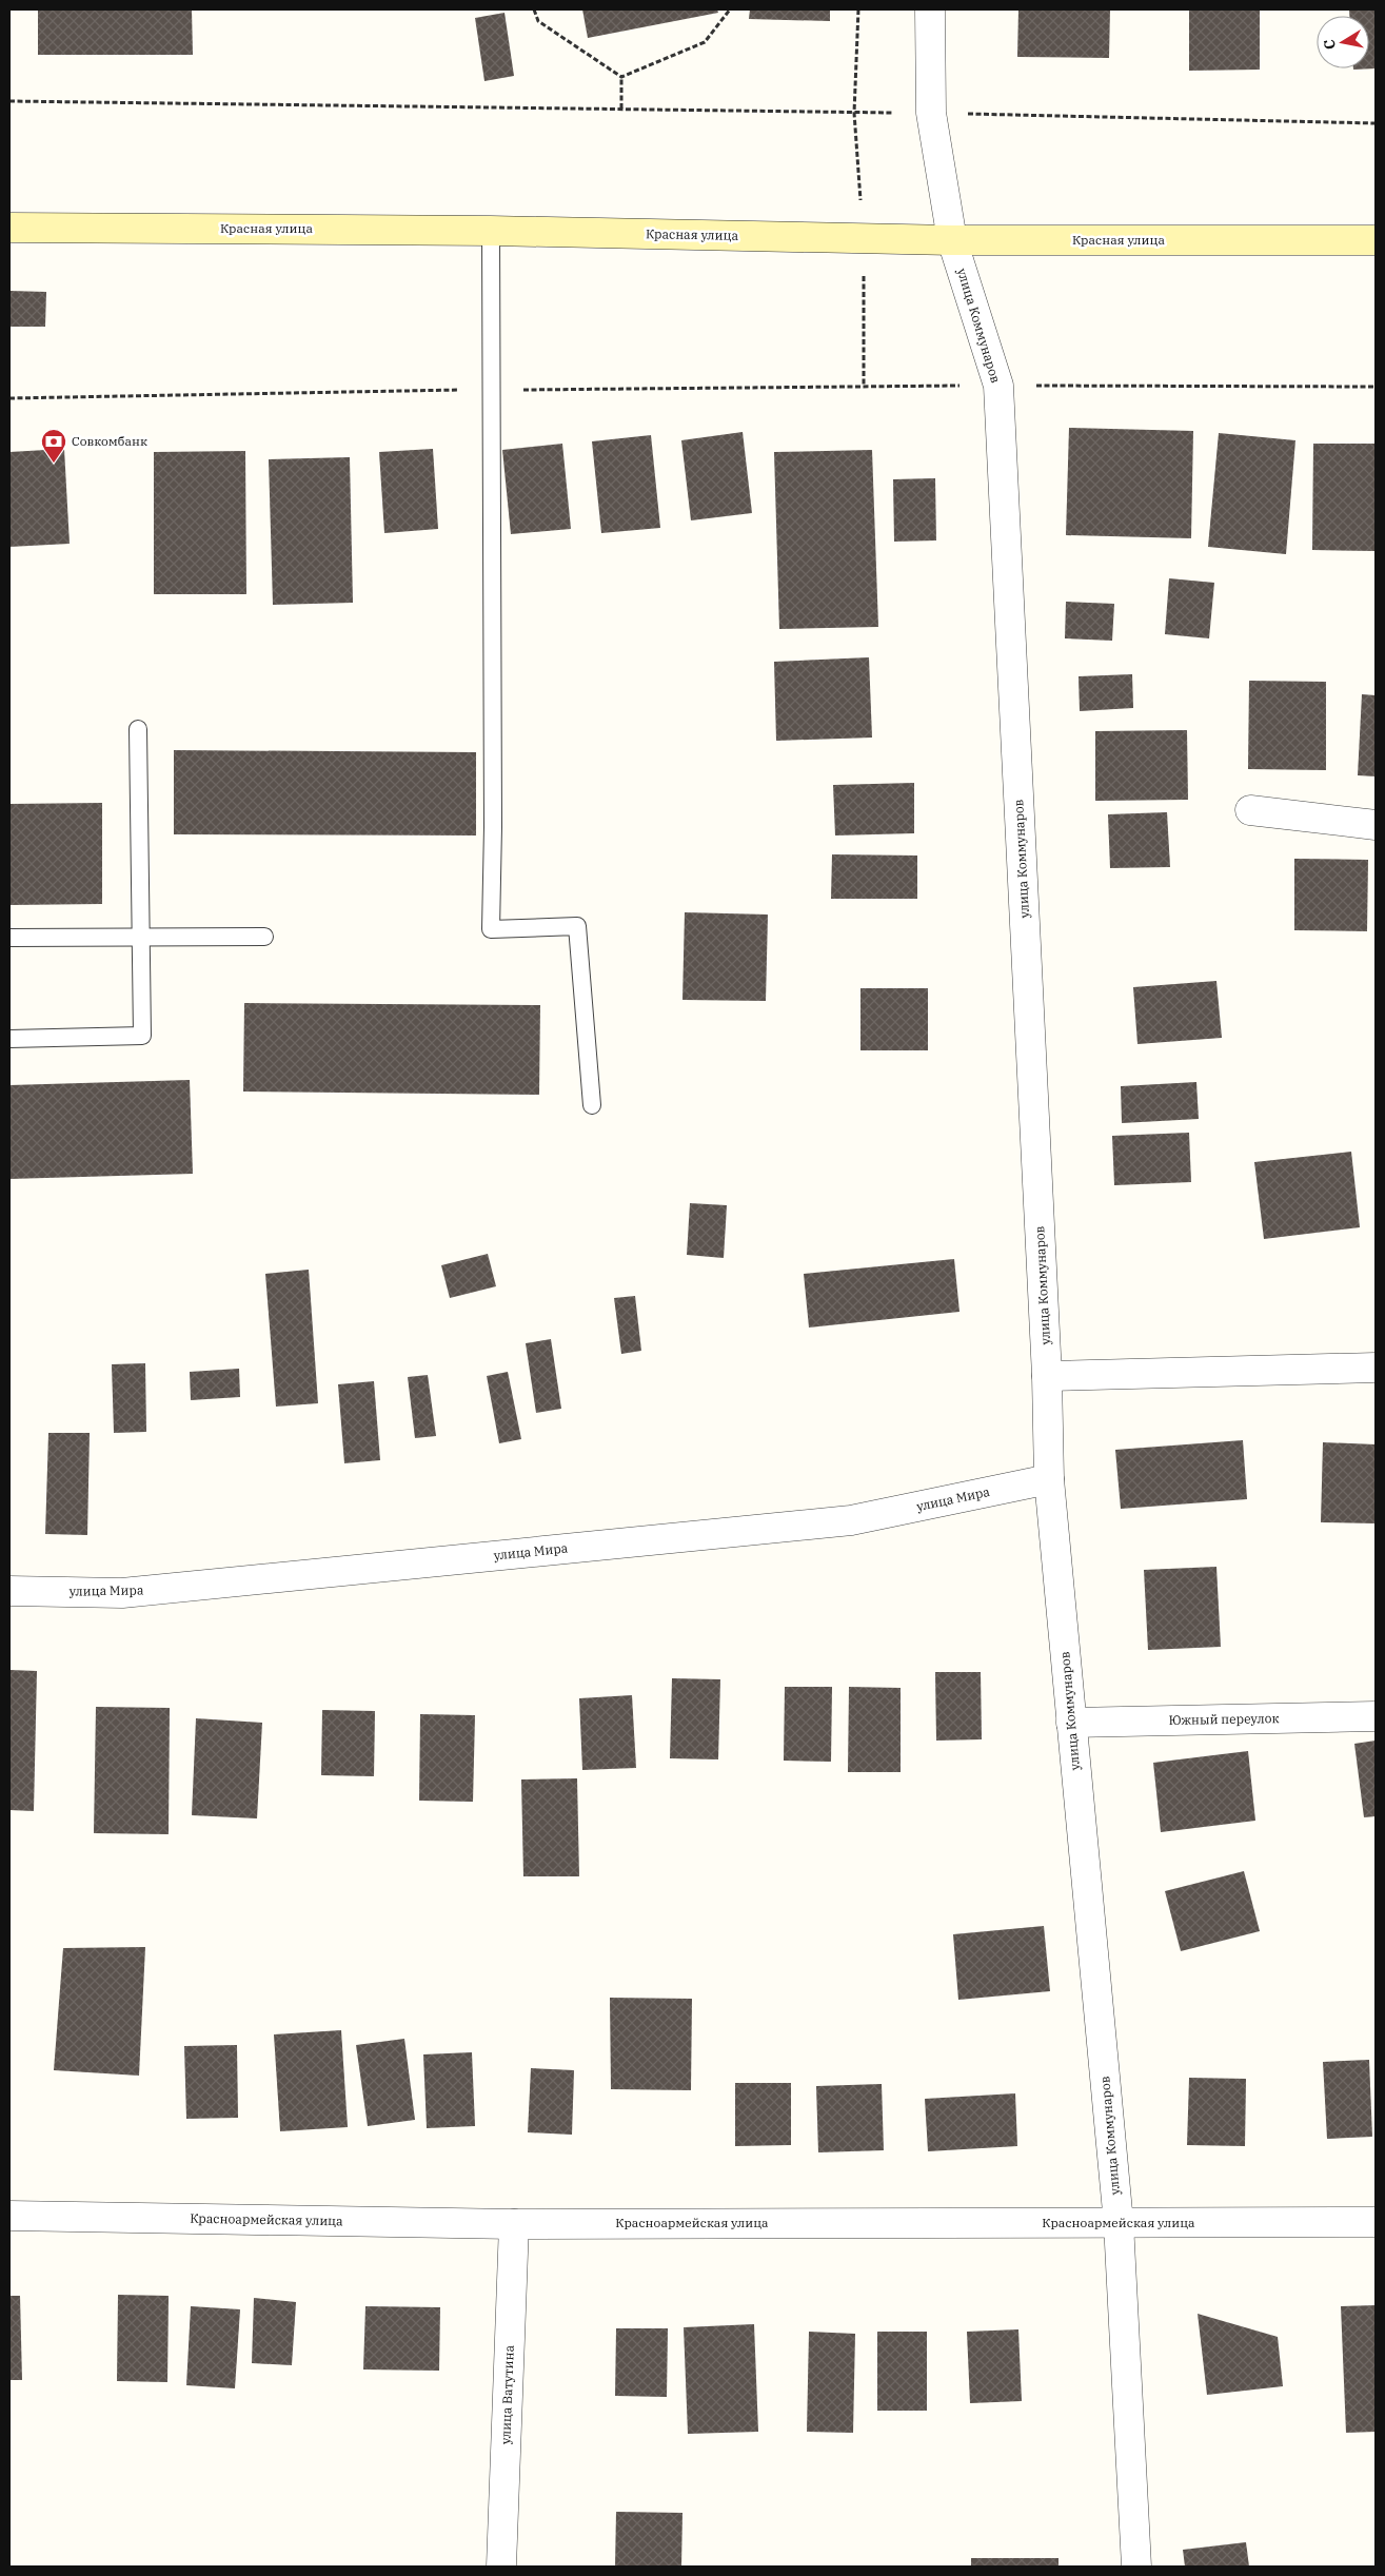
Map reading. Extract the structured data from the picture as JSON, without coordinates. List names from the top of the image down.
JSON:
{
  "streets": {
    "main road": ["Красная улица"],
    "street": [
      "улица Коммунаров",
      "улица Мира",
      "Южный переулок",
      "Красноармейская улица",
      "улица Ватутина"
    ]
  },
  "crossings": [
    ["Красная улица", "улица Коммунаров"],
    ["улица Коммунаров", "улица Мира"],
    ["улица Коммунаров", "Южный переулок"],
    ["улица Коммунаров", "Красноармейская улица"],
    ["Красноармейская улица", "улица Ватутина"]
  ],
  "places": {
    "bank": ["Совкомбанк"]
  },
  "north": "left"
}
